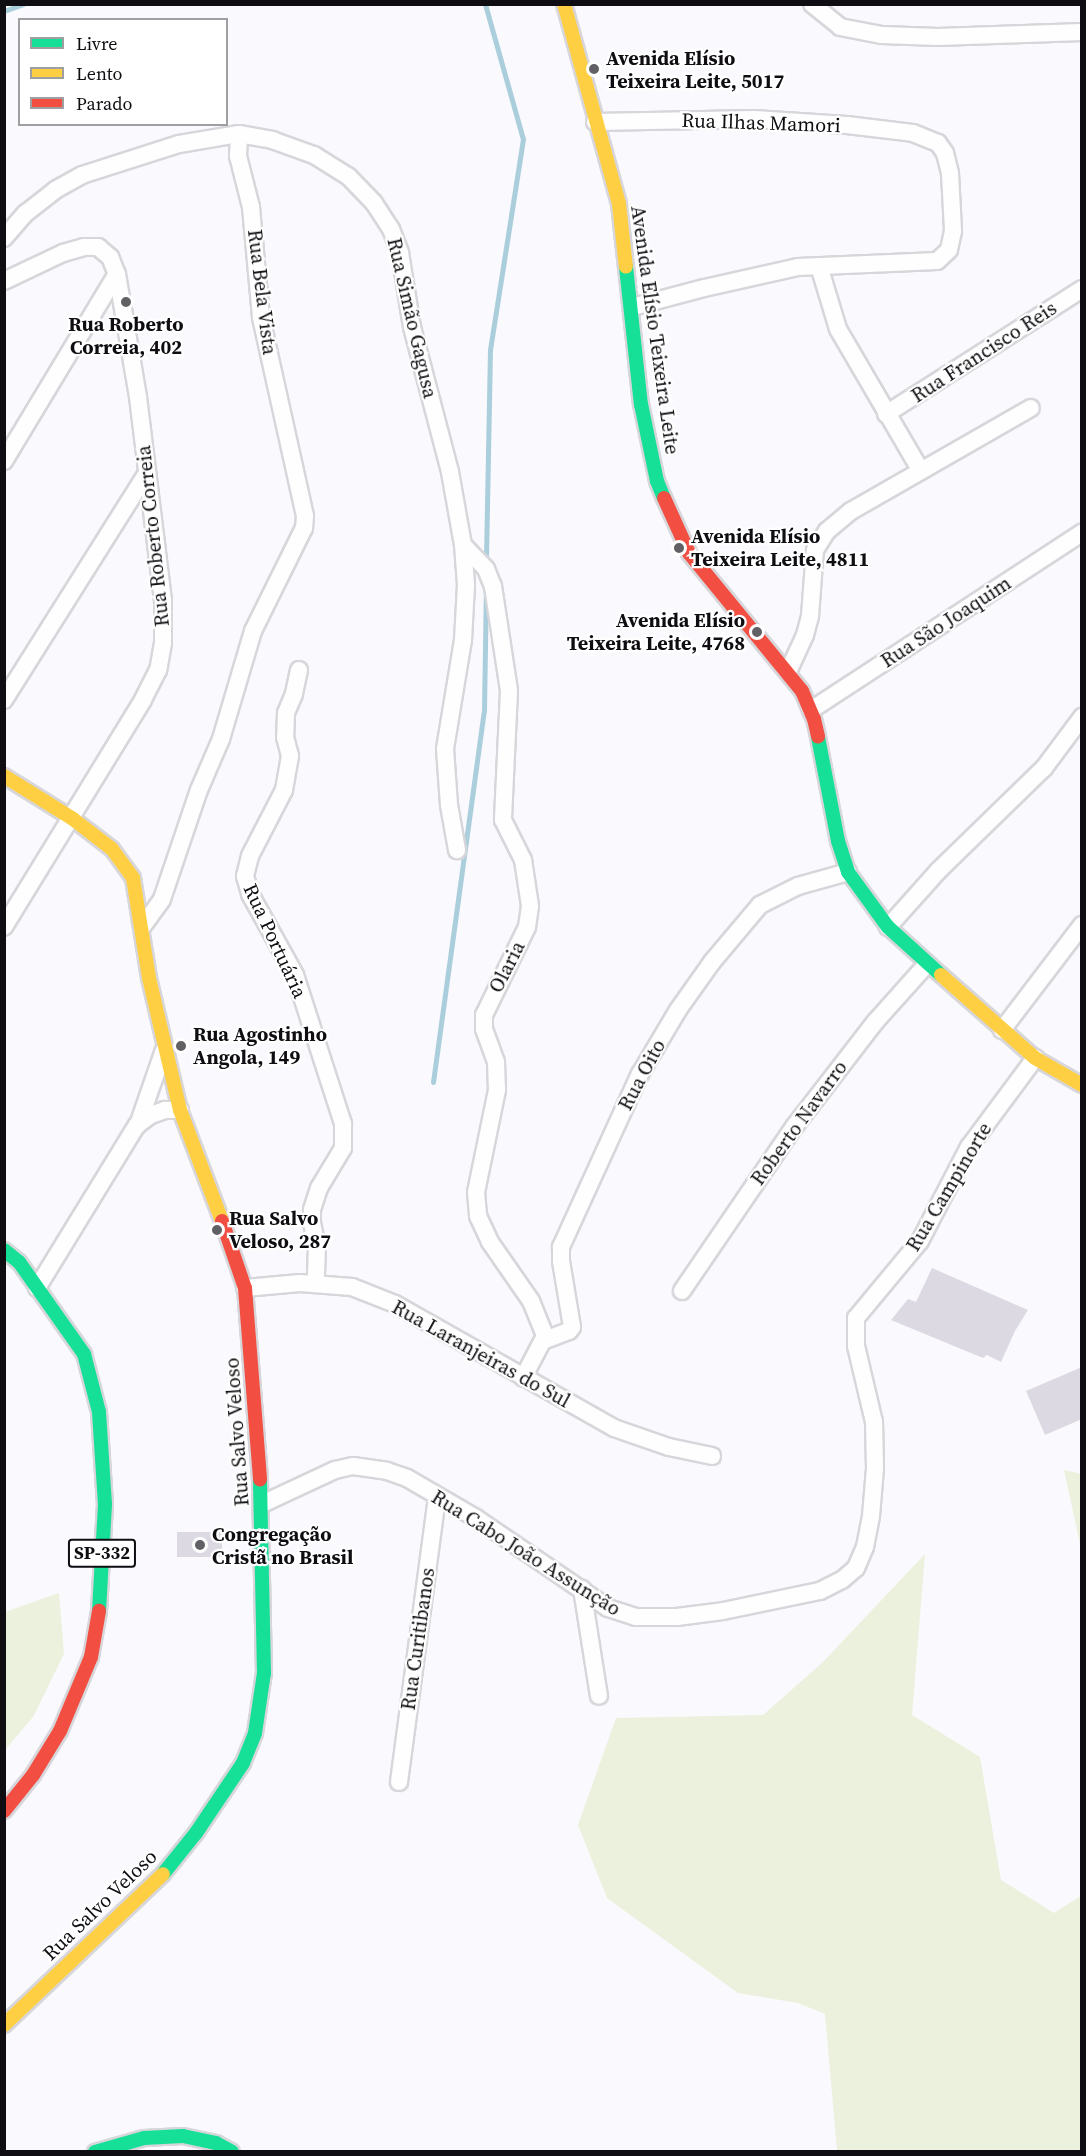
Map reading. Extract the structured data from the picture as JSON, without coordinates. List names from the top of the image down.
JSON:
{
  "streets": {
    "main road": ["Avenida Elísio Teixeira Leite", "Rua Salvo Veloso", "SP-332"],
    "street": [
      "Rua Ilhas Mamori",
      "Rua Bela Vista",
      "Rua Simão Gagusa",
      "Rua Francisco Reis",
      "Rua Roberto Correia",
      "Rua São Joaquim",
      "Rua Portuária",
      "Olaria",
      "Rua Oito",
      "Roberto Navarro",
      "Rua Campinorte",
      "Rua Laranjeiras do Sul",
      "Rua Cabo João Assunção",
      "Rua Curitibanos"
    ]
  },
  "crossings": [
    ["Rua Ilhas Mamori", "Avenida Elísio Teixeira Leite"],
    ["Rua Bela Vista", "Rua Simão Gagusa"],
    ["Rua Bela Vista", "Rua Salvo Veloso"],
    ["Rua Simão Gagusa", "Olaria"],
    ["Avenida Elísio Teixeira Leite", "Rua São Joaquim"],
    ["Avenida Elísio Teixeira Leite", "Rua Oito"],
    ["Avenida Elísio Teixeira Leite", "Roberto Navarro"],
    ["Avenida Elísio Teixeira Leite", "Rua Campinorte"],
    ["Rua Roberto Correia", "Rua Salvo Veloso"],
    ["Rua Portuária", "Rua Laranjeiras do Sul"],
    ["Olaria", "Rua Oito"],
    ["Rua Campinorte", "Rua Cabo João Assunção"],
    ["Rua Laranjeiras do Sul", "Rua Salvo Veloso"],
    ["Rua Salvo Veloso", "Rua Cabo João Assunção"],
    ["Rua Cabo João Assunção", "Rua Curitibanos"]
  ],
  "places": [
    "Avenida Elísio Teixeira Leite, 5017",
    "Rua Roberto Correia, 402",
    "Avenida Elísio Teixeira Leite, 4811",
    "Avenida Elísio Teixeira Leite, 4768",
    "Rua Agostinho Angola, 149",
    "Rua Salvo Veloso, 287",
    "Congregação Cristã no Brasil"
  ],
  "legend": ["Livre", "Lento", "Parado"]
}
